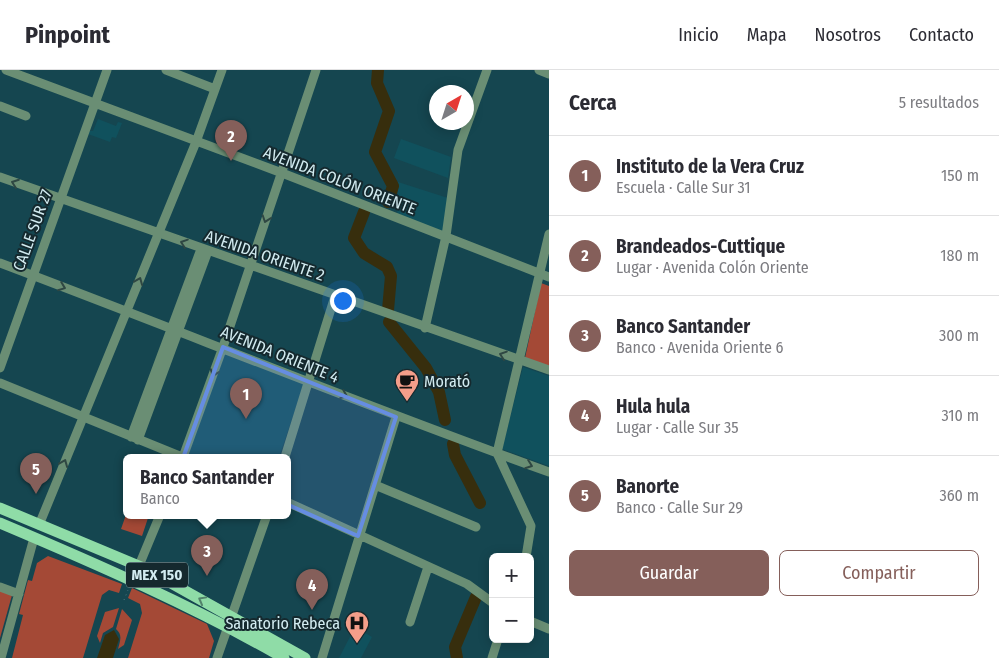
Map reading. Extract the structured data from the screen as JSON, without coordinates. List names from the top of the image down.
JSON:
{
  "streets": {
    "main road": ["MEX 150"],
    "street": [
      "AVENIDA COLÓN ORIENTE",
      "CALLE SUR 27",
      "AVENIDA ORIENTE 2",
      "AVENIDA ORIENTE 4"
    ]
  },
  "crossings": [
    ["AVENIDA COLÓN ORIENTE", "CALLE SUR 27"],
    ["CALLE SUR 27", "AVENIDA ORIENTE 2"],
    ["CALLE SUR 27", "AVENIDA ORIENTE 4"]
  ],
  "one_way": ["AVENIDA ORIENTE 2", "AVENIDA ORIENTE 4"],
  "places": {
    "cafe": ["Morató"],
    "hospital": ["Sanatorio Rebeca"]
  },
  "north": "top right",
  "page": {
    "header": "Pinpoint",
    "nav": [
      "Inicio",
      "Mapa",
      "Nosotros",
      "Contacto"
    ],
    "heading": ["Cerca", "5 resultados"],
    "pins": [
      "2",
      "1",
      "5",
      "3",
      "4"
    ],
    "list": [
      {
        "mark": "1",
        "name": "Instituto de la Vera Cruz",
        "note": "Escuela · Calle Sur 31",
        "value": "150 m"
      },
      {
        "mark": "2",
        "name": "Brandeados-Cuttique",
        "note": "Lugar · Avenida Colón Oriente",
        "value": "180 m"
      },
      {
        "mark": "3",
        "name": "Banco Santander",
        "note": "Banco · Avenida Oriente 6",
        "value": "300 m"
      },
      {
        "mark": "4",
        "name": "Hula hula",
        "note": "Lugar · Calle Sur 35",
        "value": "310 m"
      },
      {
        "mark": "5",
        "name": "Banorte",
        "note": "Banco · Calle Sur 29",
        "value": "360 m"
      }
    ],
    "popup": ["Banco Santander", "Banco"],
    "buttons": ["Guardar", "Compartir"],
    "map_buttons": ["+", "−"]
  }
}
